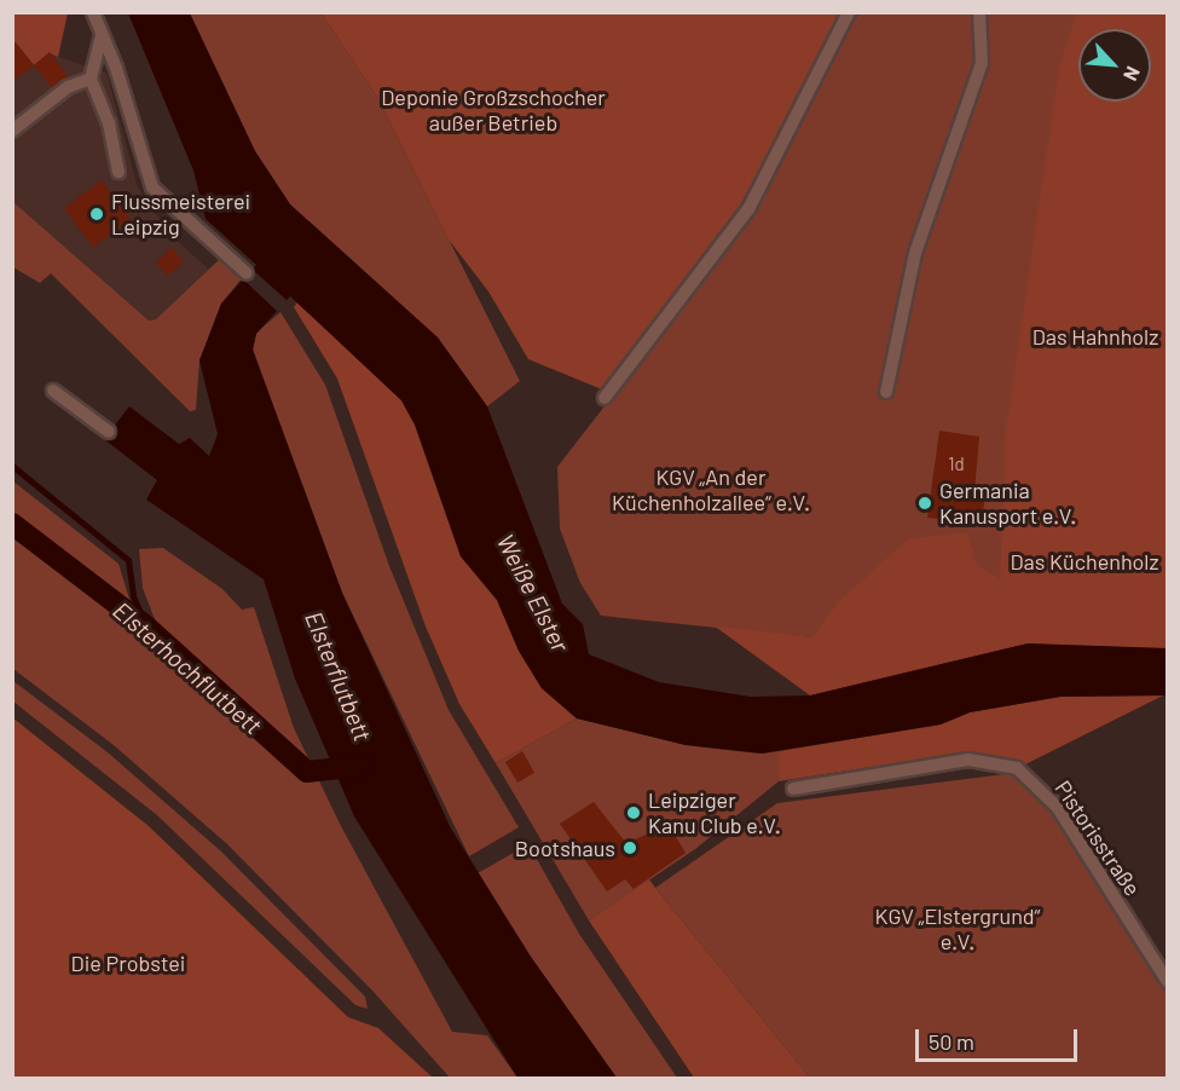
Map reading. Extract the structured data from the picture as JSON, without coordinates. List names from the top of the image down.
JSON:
{
  "streets": {
    "lane": ["Pistorisstraße"]
  },
  "water": ["Weiße Elster", "Elsterhochflutbett", "Elsterflutbett"],
  "parks": [
    "Deponie Großzschocher außer Betrieb",
    "Das Hahnholz",
    "KGV „An der Küchenholzallee“ e.V.",
    "Das Küchenholz",
    "KGV „Elstergrund“ e.V.",
    "Die Probstei"
  ],
  "places": [
    "Flussmeisterei Leipzig",
    "Germania Kanusport e.V.",
    "Leipziger Kanu Club e.V.",
    "Bootshaus"
  ],
  "house_numbers": ["1d"],
  "scale_bar": "50 m",
  "north": "bottom right"
}
